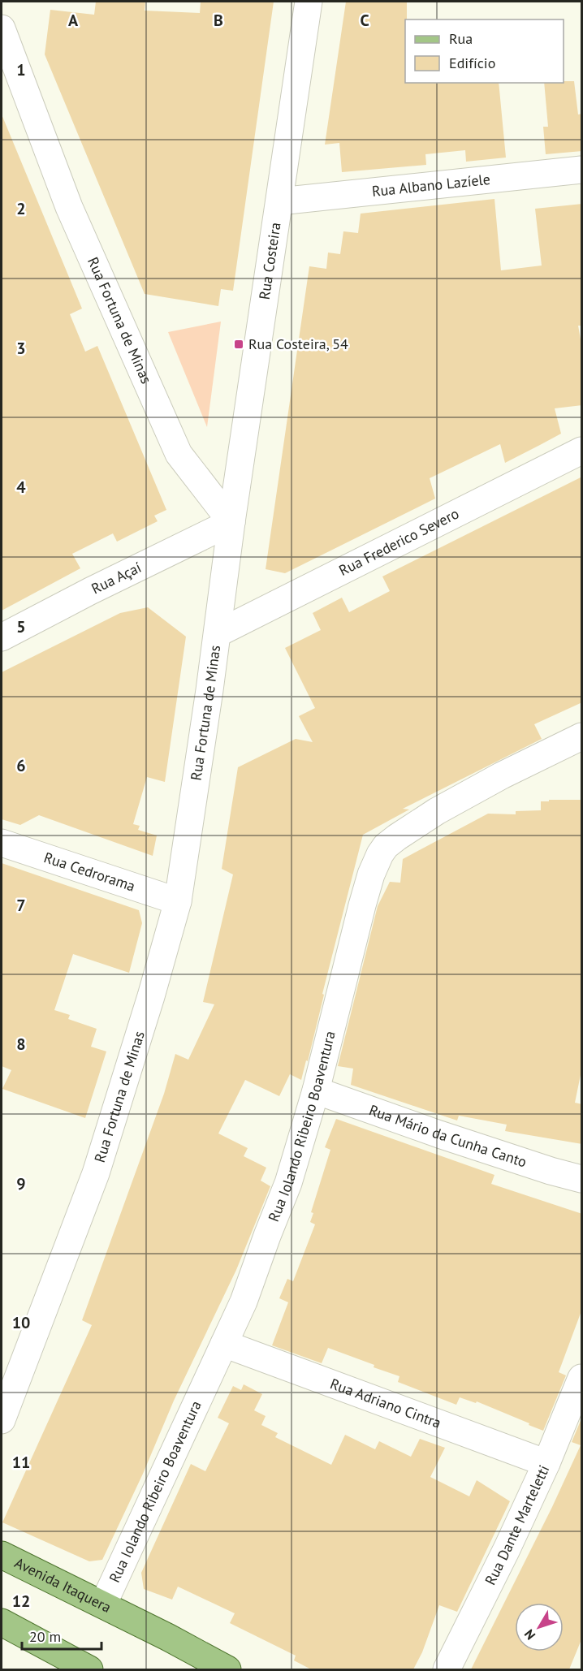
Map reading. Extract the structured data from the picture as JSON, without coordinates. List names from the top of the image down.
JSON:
{
  "streets": {
    "main road": ["Avenida Itaquera"],
    "street": [
      "Rua Albano Lazíele",
      "Rua Costeira",
      "Rua Fortuna de Minas",
      "Rua Frederico Severo",
      "Rua Açaí",
      "Rua Cedrorama",
      "Rua Iolando Ribeiro Boaventura",
      "Rua Mário da Cunha Canto",
      "Rua Adriano Cintra",
      "Rua Dante Marteletti"
    ]
  },
  "crossings": [
    ["Rua Albano Lazíele", "Rua Costeira"],
    ["Rua Costeira", "Rua Fortuna de Minas"],
    ["Rua Costeira", "Rua Açaí"],
    ["Rua Fortuna de Minas", "Rua Frederico Severo"],
    ["Rua Fortuna de Minas", "Rua Açaí"],
    ["Rua Fortuna de Minas", "Rua Cedrorama"],
    ["Rua Iolando Ribeiro Boaventura", "Rua Mário da Cunha Canto"],
    ["Rua Iolando Ribeiro Boaventura", "Rua Adriano Cintra"],
    ["Rua Iolando Ribeiro Boaventura", "Avenida Itaquera"],
    ["Rua Adriano Cintra", "Rua Dante Marteletti"]
  ],
  "places": {
    "transit": ["Rua Costeira, 54"]
  },
  "legend": ["Rua", "Edifício"],
  "scale_bar": "20 m",
  "north": "bottom left",
  "grid": {
    "columns": ["A", "B", "C"],
    "rows": [
      "1",
      "2",
      "3",
      "4",
      "5",
      "6",
      "7",
      "8",
      "9",
      "10",
      "11",
      "12"
    ]
  }
}
